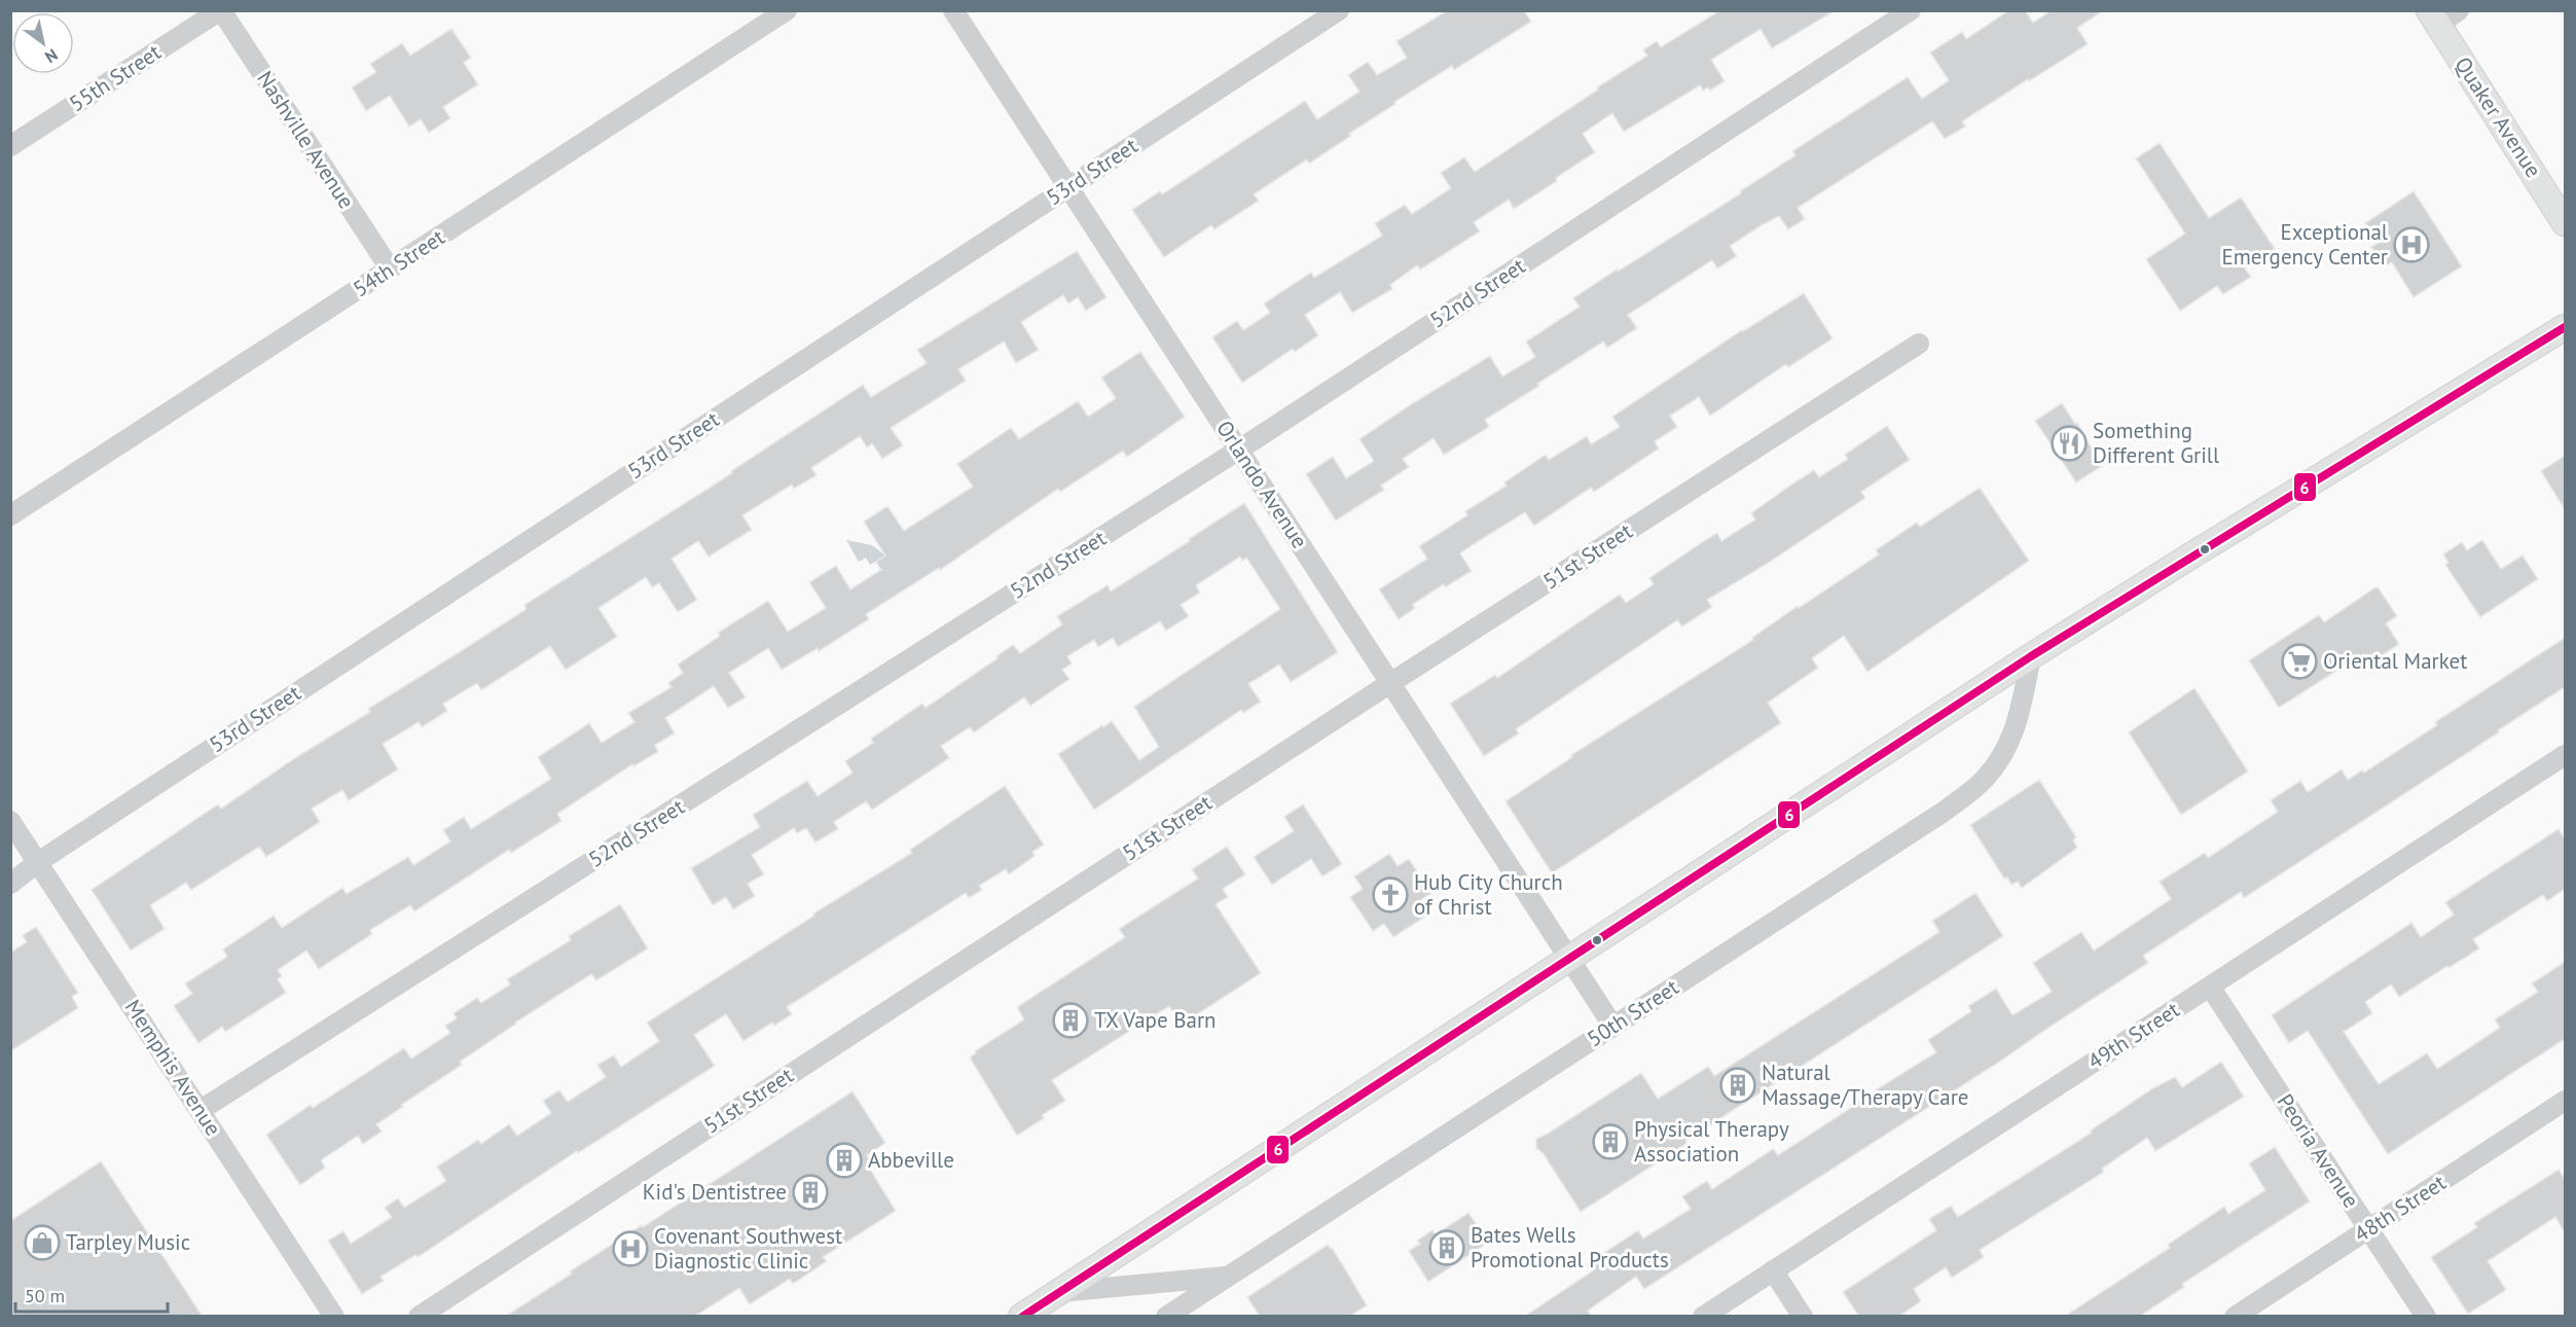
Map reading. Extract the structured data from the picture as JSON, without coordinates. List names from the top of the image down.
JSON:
{
  "streets": {
    "main road": ["Quaker Avenue"],
    "street": [
      "55th Street",
      "Nashville Avenue",
      "53rd Street",
      "54th Street",
      "52nd Street",
      "Orlando Avenue",
      "51st Street",
      "50th Street",
      "49th Street",
      "Memphis Avenue",
      "Peoria Avenue",
      "48th Street"
    ]
  },
  "crossings": [
    ["55th Street", "Nashville Avenue"],
    ["Nashville Avenue", "54th Street"],
    ["53rd Street", "Orlando Avenue"],
    ["53rd Street", "Memphis Avenue"],
    ["52nd Street", "Orlando Avenue"],
    ["52nd Street", "Memphis Avenue"],
    ["Orlando Avenue", "51st Street"],
    ["Orlando Avenue", "50th Street"],
    ["49th Street", "Peoria Avenue"],
    ["Peoria Avenue", "48th Street"]
  ],
  "places": {
    "hospital": ["Exceptional Emergency Center", "Covenant Southwest Diagnostic Clinic"],
    "restaurant": ["Something Different Grill"],
    "supermarket": ["Oriental Market"],
    "church": ["Hub City Church of Christ"],
    "building": [
      "TX Vape Barn",
      "Natural Massage/Therapy Care",
      "Physical Therapy Association",
      "Abbeville",
      "Kid's Dentistree",
      "Bates Wells Promotional Products"
    ],
    "shop": ["Tarpley Music"]
  },
  "lines": ["transit line 6"],
  "scale_bar": "50 m",
  "north": "bottom right"
}
